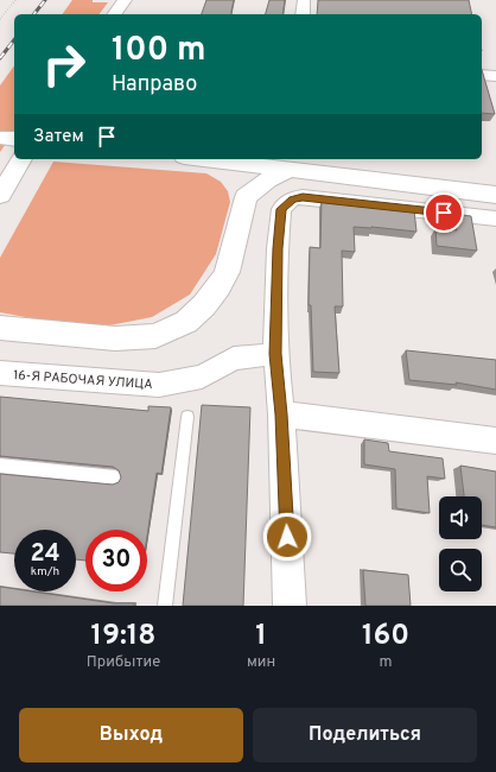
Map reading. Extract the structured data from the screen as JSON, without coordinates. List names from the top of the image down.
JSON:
{
  "streets": {
    "street": ["16-Я РАБОЧАЯ УЛИЦА"]
  },
  "page": {
    "turn": ["100 m", "Направо"],
    "then": "Затем",
    "speed": "24 km/h",
    "limit": "30",
    "eta": [
      "19:18",
      "Прибытие",
      "1",
      "мин",
      "160",
      "m"
    ],
    "buttons": ["Выход", "Поделиться"]
  }
}
